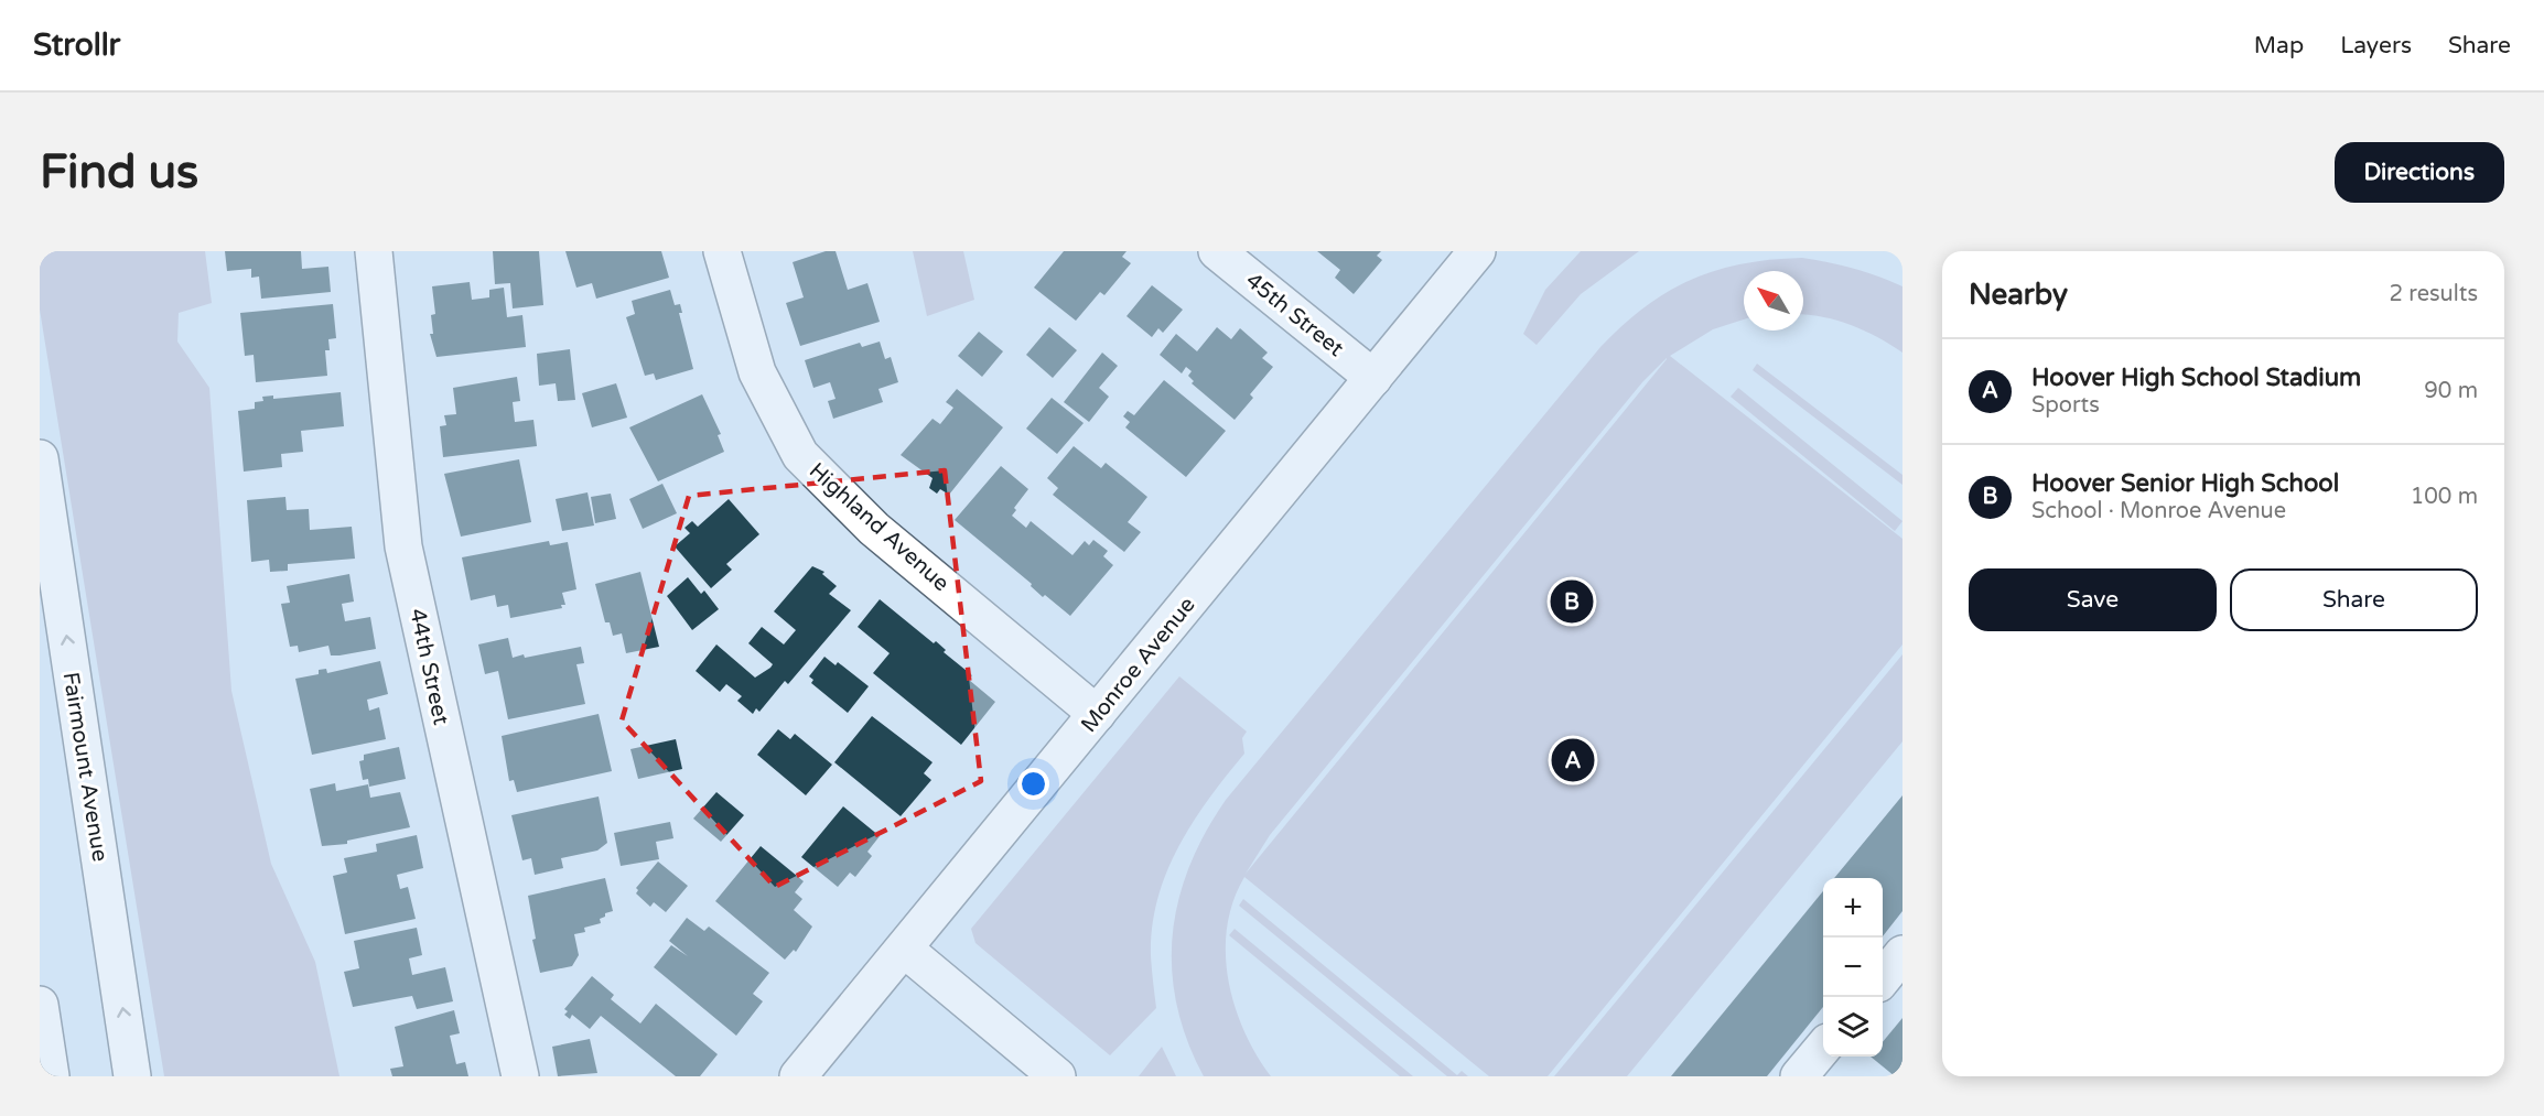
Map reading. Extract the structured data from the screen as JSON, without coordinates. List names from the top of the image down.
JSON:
{
  "streets": {
    "street": [
      "45th Street",
      "Highland Avenue",
      "Monroe Avenue",
      "44th Street",
      "Fairmount Avenue"
    ]
  },
  "crossings": [
    ["45th Street", "Monroe Avenue"],
    ["Highland Avenue", "Monroe Avenue"]
  ],
  "one_way": ["Fairmount Avenue"],
  "north": "top left",
  "page": {
    "header": "Strollr",
    "nav": ["Map", "Layers", "Share"],
    "buttons": [
      "Directions",
      ["Save", "Share"]
    ],
    "title": "Find us",
    "heading": ["Nearby", "2 results"],
    "list": [
      {
        "mark": "A",
        "name": "Hoover High School Stadium",
        "note": "Sports",
        "value": "90 m"
      },
      {
        "mark": "B",
        "name": "Hoover Senior High School",
        "note": "School · Monroe Avenue",
        "value": "100 m"
      }
    ],
    "pins": ["B", "A"],
    "map_buttons": ["+", "−"]
  }
}
